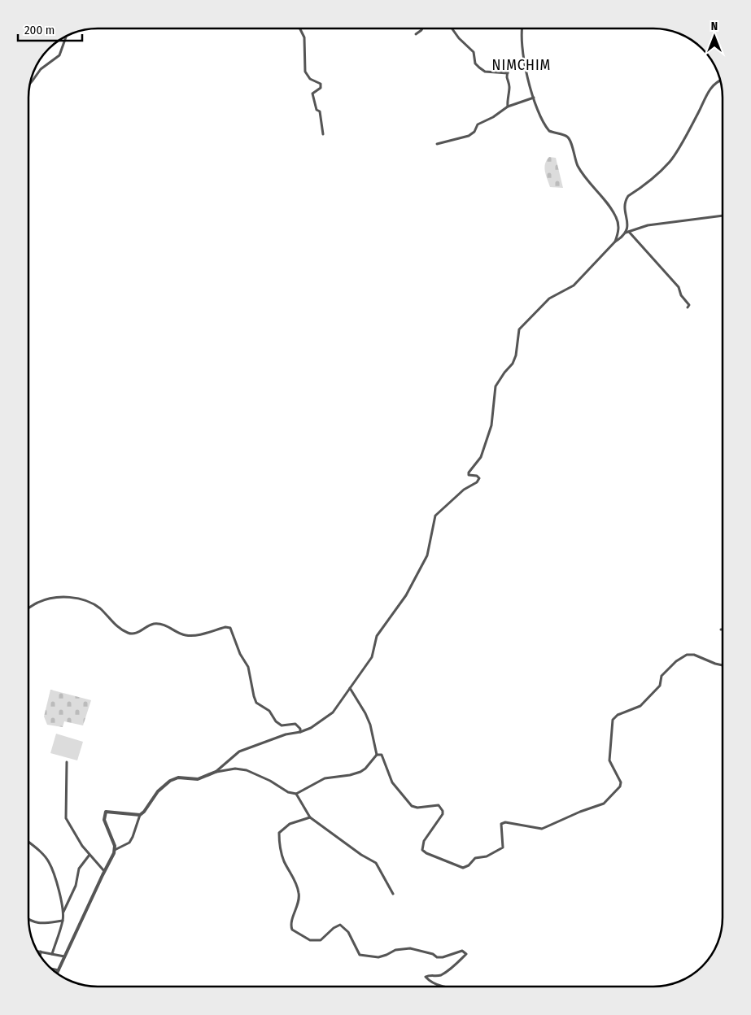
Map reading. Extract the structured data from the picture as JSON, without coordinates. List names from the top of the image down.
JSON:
{
  "districts": ["NIMCHIM"],
  "scale_bar": "200 m",
  "north": "top"
}
